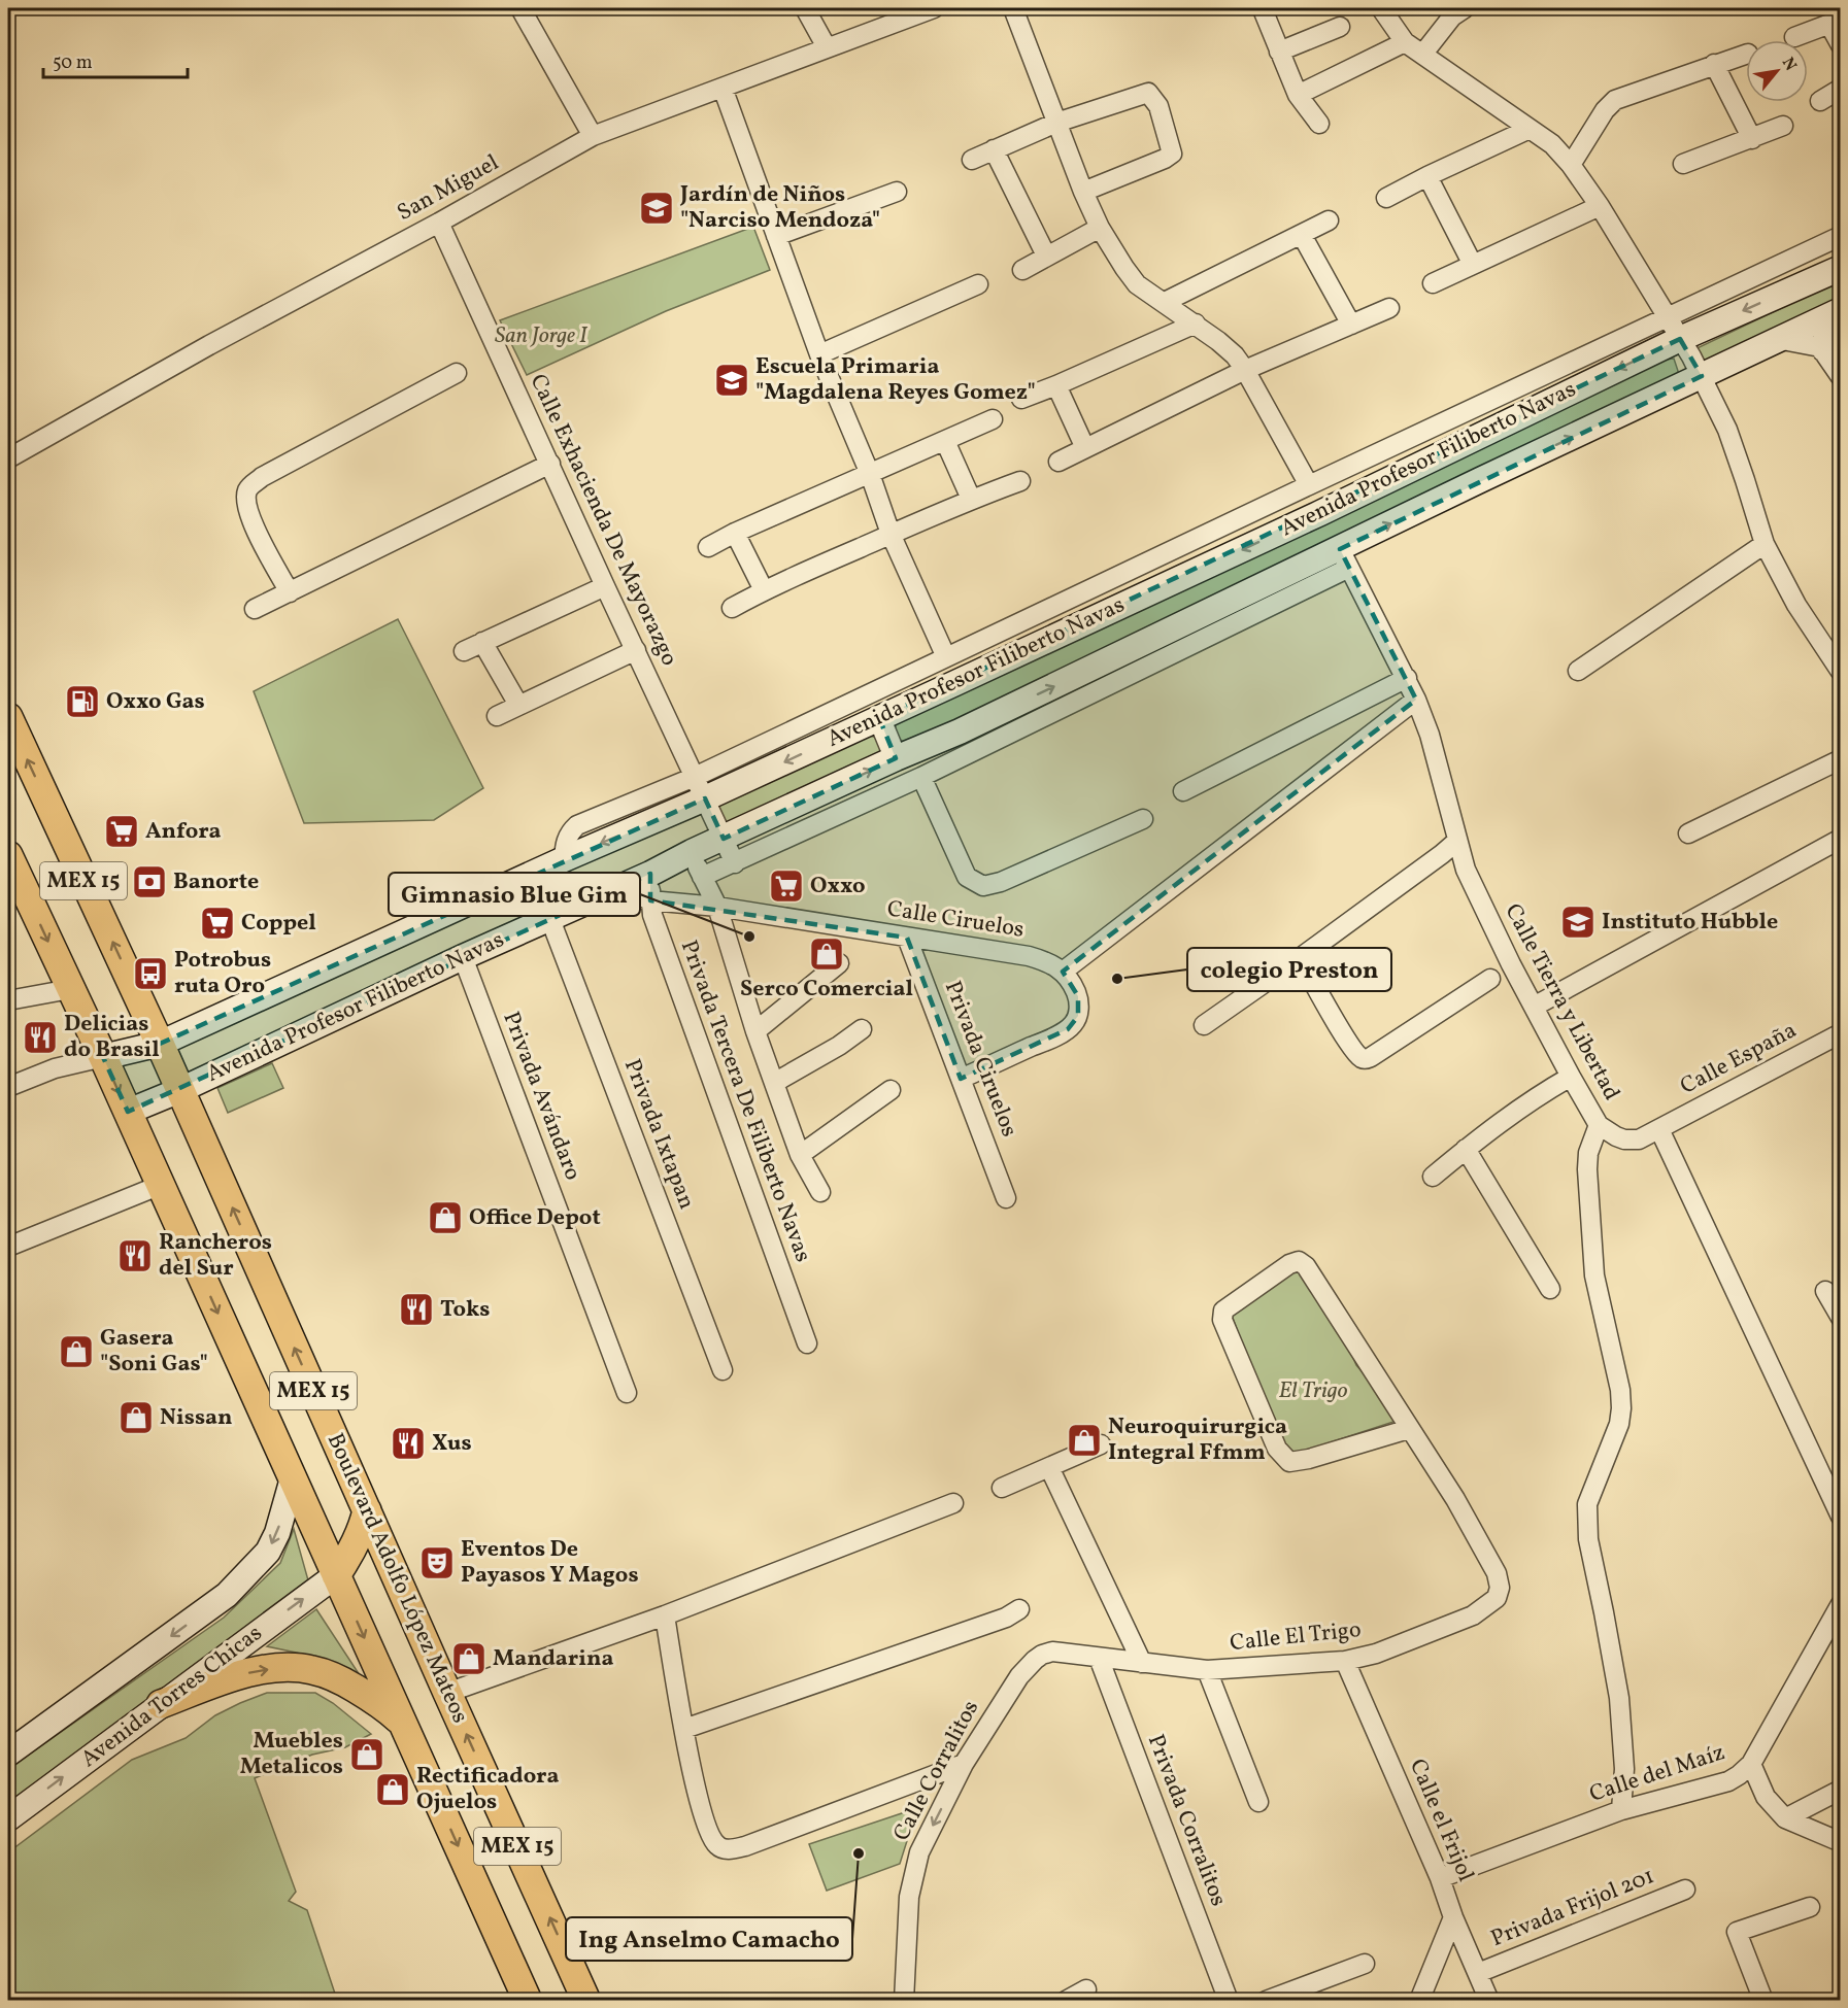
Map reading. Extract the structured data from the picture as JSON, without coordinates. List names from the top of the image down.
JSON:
{
  "streets": {
    "main road": [
      "Avenida Profesor Filiberto Navas",
      "MEX 15",
      "Boulevard Adolfo López Mateos",
      "Avenida Torres Chicas"
    ],
    "street": [
      "San Miguel",
      "Calle Exhacienda De Mayorazgo",
      "Calle Ciruelos",
      "Calle Tierra y Libertad",
      "Privada Ciruelos",
      "Calle España",
      "Privada Avándaro",
      "Privada Tercera De Filiberto Navas",
      "Privada Ixtapan",
      "Calle El Trigo",
      "Calle Corralitos",
      "Calle del Maíz",
      "Privada Corralitos",
      "Calle el Frijol",
      "Privada Frijol 201"
    ]
  },
  "crossings": [
    ["San Miguel", "Calle Exhacienda De Mayorazgo"],
    ["Avenida Profesor Filiberto Navas", "Calle Exhacienda De Mayorazgo"],
    ["Avenida Profesor Filiberto Navas", "MEX 15"],
    ["Avenida Profesor Filiberto Navas", "Calle Ciruelos"],
    ["Avenida Profesor Filiberto Navas", "Calle Tierra y Libertad"],
    ["Avenida Profesor Filiberto Navas", "Privada Avándaro"],
    ["Avenida Profesor Filiberto Navas", "Privada Tercera De Filiberto Navas"],
    ["Avenida Profesor Filiberto Navas", "Privada Ixtapan"],
    ["Avenida Profesor Filiberto Navas", "Boulevard Adolfo López Mateos"],
    ["MEX 15", "Avenida Torres Chicas"],
    ["Calle Ciruelos", "Privada Ciruelos"],
    ["Calle Ciruelos", "Privada Tercera De Filiberto Navas"],
    ["Calle Tierra y Libertad", "Calle España"],
    ["Calle El Trigo", "Calle Corralitos"],
    ["Calle El Trigo", "Privada Corralitos"],
    ["Calle El Trigo", "Calle el Frijol"],
    ["Calle del Maíz", "Calle el Frijol"],
    ["Calle el Frijol", "Privada Frijol 201"]
  ],
  "one_way": ["Calle Corralitos"],
  "parks": ["San Jorge I", "El Trigo"],
  "places": {
    "school or university": ["Jardín de Niños \"Narciso Mendoza\"", "Escuela Primaria \"Magdalena Reyes Gomez\"", "Instituto Hubble"],
    "fuel station": ["Oxxo Gas"],
    "supermarket": ["Anfora", "Oxxo", "Coppel"],
    "bank": ["Banorte"],
    "other": ["Gimnasio Blue Gim", "colegio Preston", "Ing Anselmo Camacho"],
    "shop": [
      "Serco Comercial",
      "Office Depot",
      "Gasera \"Soni Gas\"",
      "Nissan",
      "Neuroquirurgica Integral Ffmm",
      "Mandarina",
      "Muebles Metalicos",
      "Rectificadora Ojuelos"
    ],
    "bus stop": ["Potrobus ruta Oro"],
    "restaurant": [
      "Delicias do Brasil",
      "Rancheros del Sur",
      "Toks",
      "Xus"
    ],
    "theatre": ["Eventos De Payasos Y Magos"]
  },
  "scale_bar": "50 m",
  "north": "top right"
}
